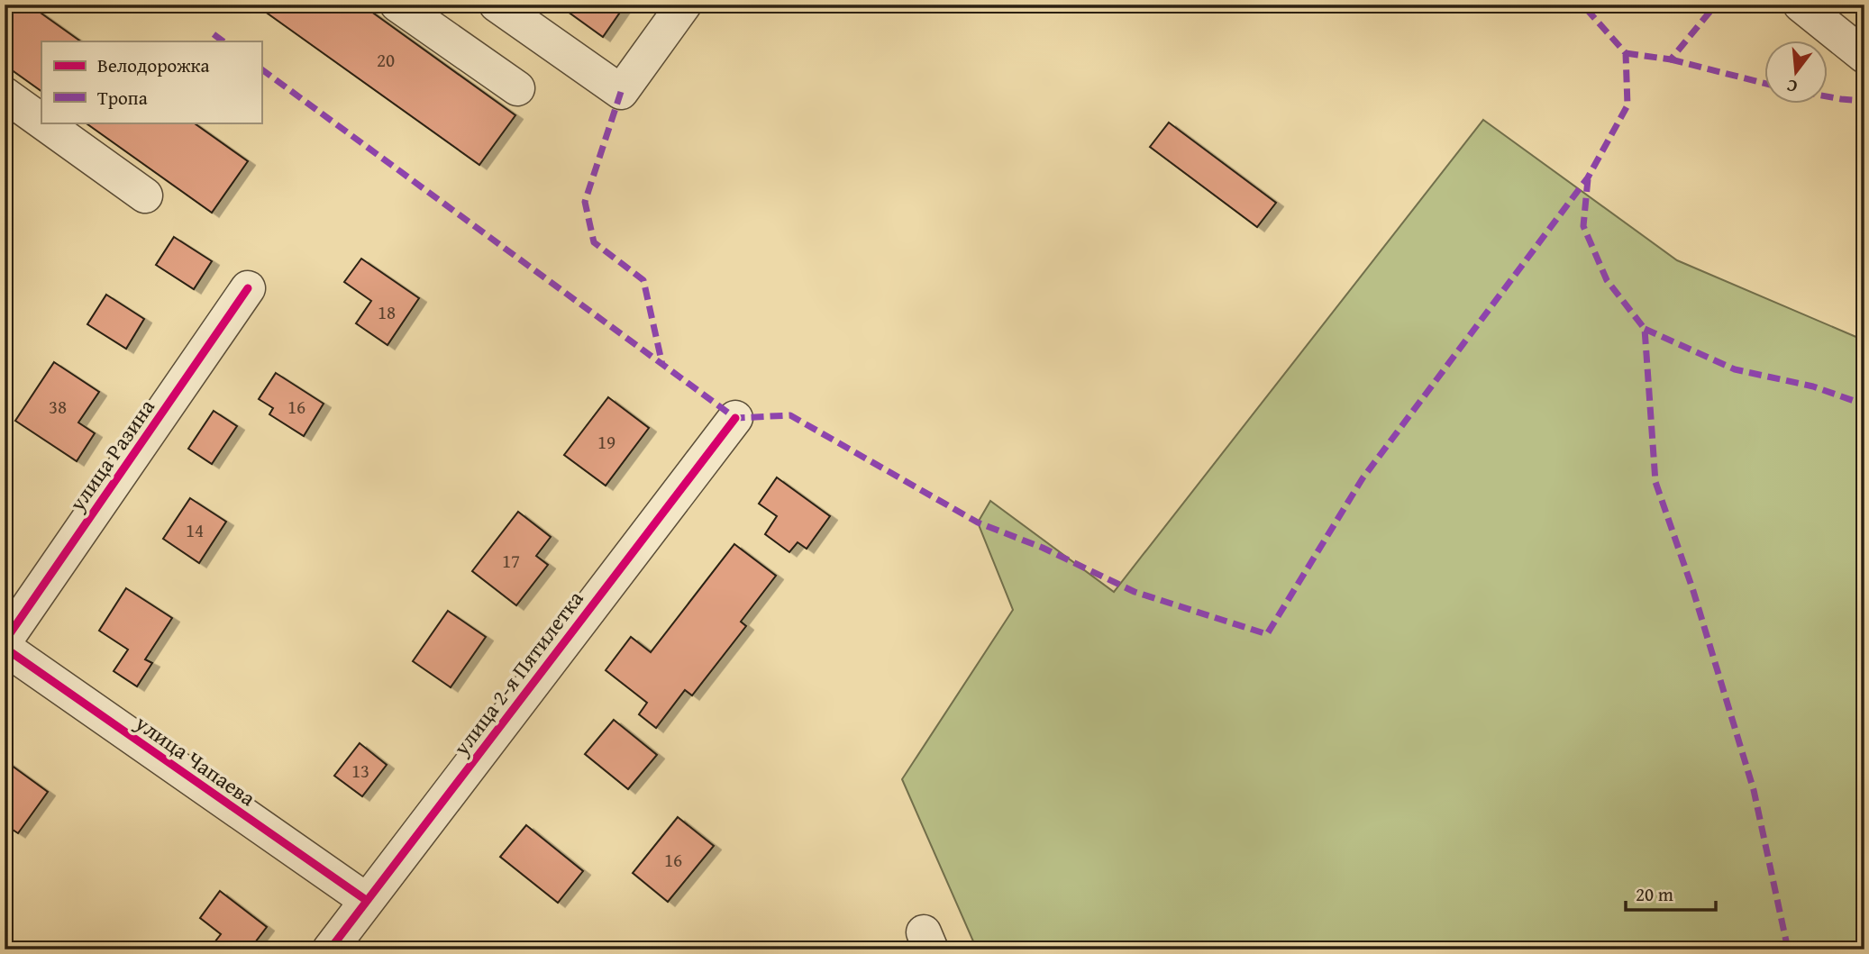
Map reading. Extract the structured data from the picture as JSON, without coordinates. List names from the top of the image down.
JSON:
{
  "streets": {
    "street": ["улица Разина", "улица 2-я Пятилетка", "улица Чапаева"]
  },
  "crossings": [
    ["улица 2-я Пятилетка", "улица Чапаева"]
  ],
  "house_numbers": [
    "20",
    "18",
    "38",
    "16",
    "19",
    "14",
    "17",
    "13",
    "16"
  ],
  "legend": ["Велодорожка", "Тропа"],
  "scale_bar": "20 m",
  "north": "bottom"
}
